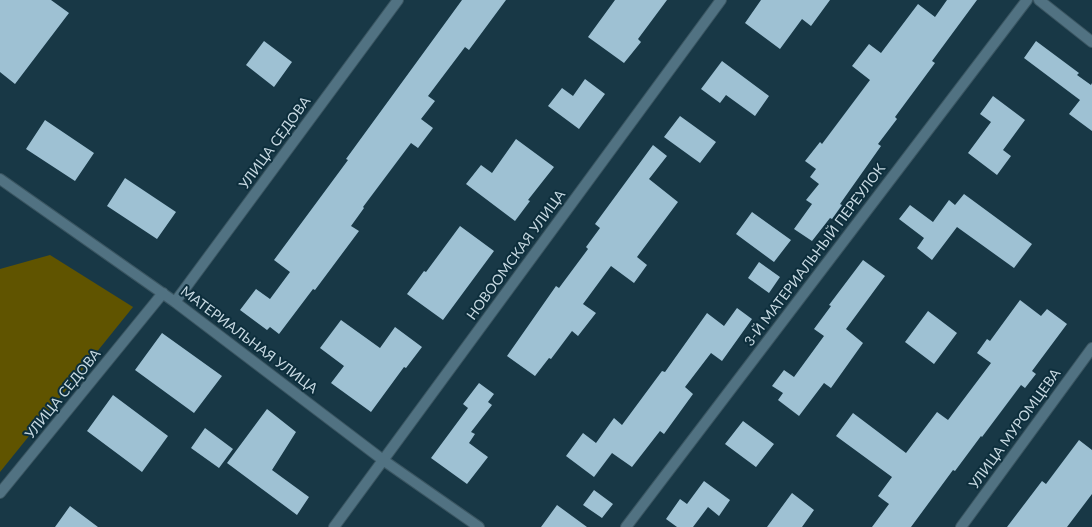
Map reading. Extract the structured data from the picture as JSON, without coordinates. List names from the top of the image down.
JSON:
{
  "streets": {
    "street": [
      "УЛИЦА СЕДОВА",
      "НОВООМСКАЯ УЛИЦА",
      "3-Й МАТЕРИАЛЬНЫЙ ПЕРЕУЛОК",
      "МАТЕРИАЛЬНАЯ УЛИЦА",
      "УЛИЦА МУРОМЦЕВА"
    ]
  },
  "crossings": [
    ["УЛИЦА СЕДОВА", "МАТЕРИАЛЬНАЯ УЛИЦА"],
    ["НОВООМСКАЯ УЛИЦА", "МАТЕРИАЛЬНАЯ УЛИЦА"]
  ]
}
